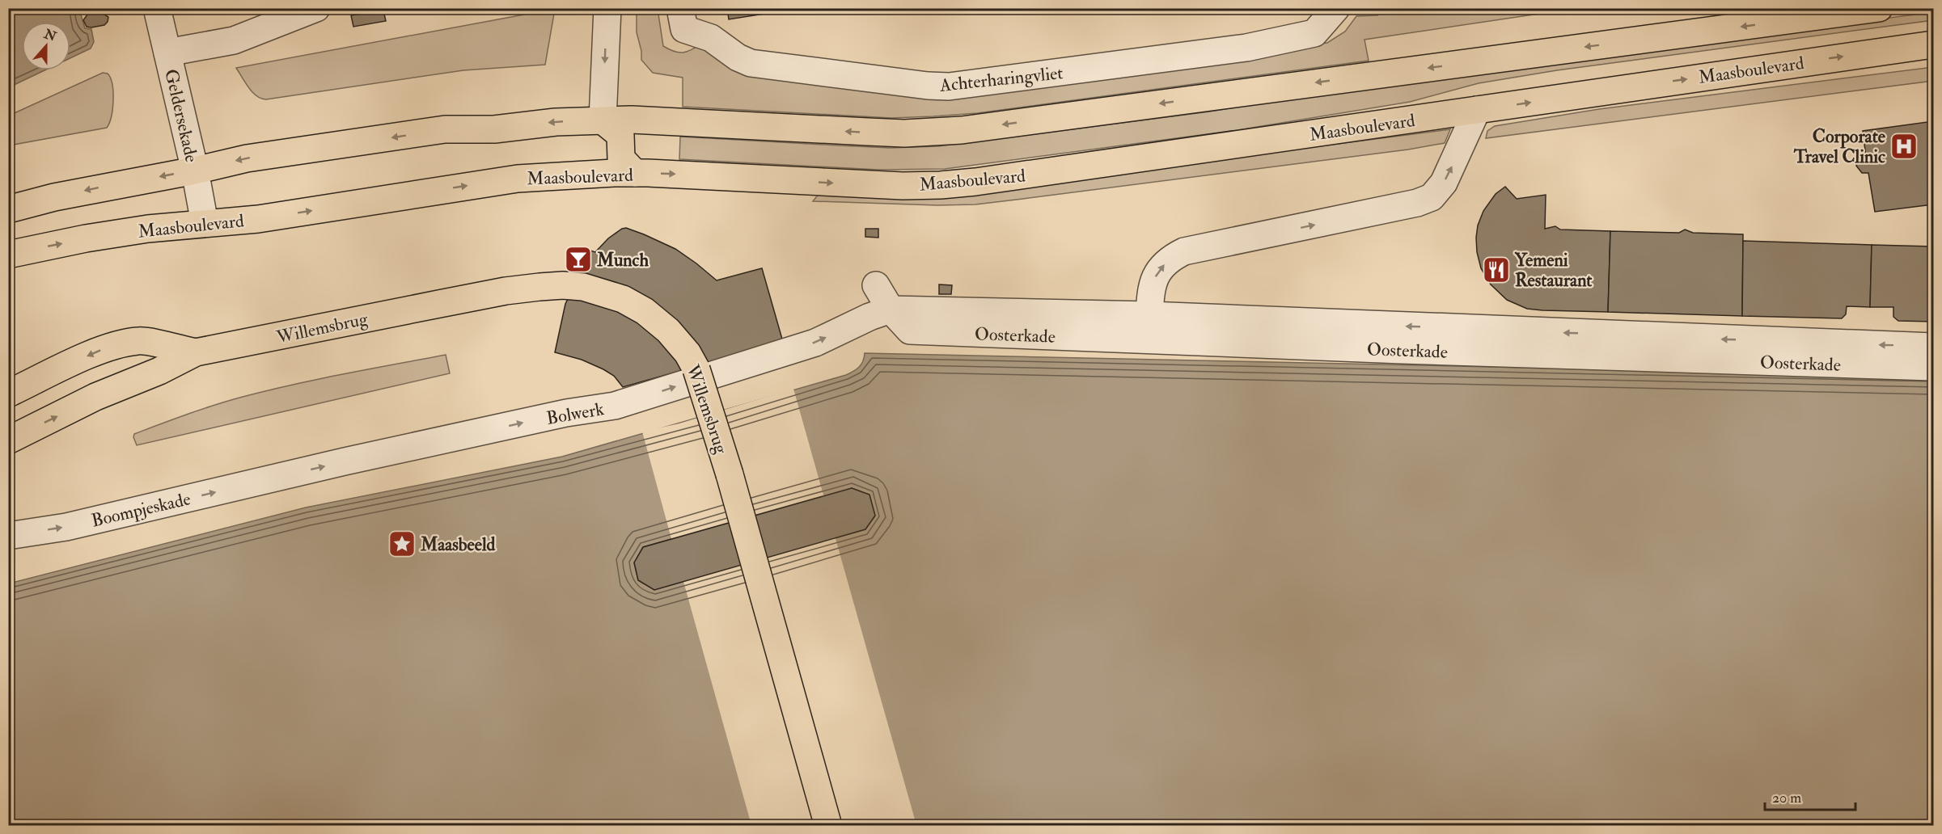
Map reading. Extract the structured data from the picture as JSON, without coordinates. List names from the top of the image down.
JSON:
{
  "streets": {
    "main road": ["Maasboulevard", "Willemsbrug"],
    "street": [
      "Achterharingvliet",
      "Geldersekade",
      "Oosterkade",
      "Bolwerk",
      "Boompjeskade"
    ]
  },
  "crossings": [
    ["Maasboulevard", "Geldersekade"],
    ["Oosterkade", "Bolwerk"],
    ["Bolwerk", "Boompjeskade"]
  ],
  "one_way": ["Bolwerk", "Boompjeskade"],
  "places": {
    "hospital": ["Corporate Travel Clinic"],
    "bar": ["Munch"],
    "restaurant": ["Yemeni Restaurant"],
    "place": ["Maasbeeld"]
  },
  "scale_bar": "20 m",
  "north": "top"
}
